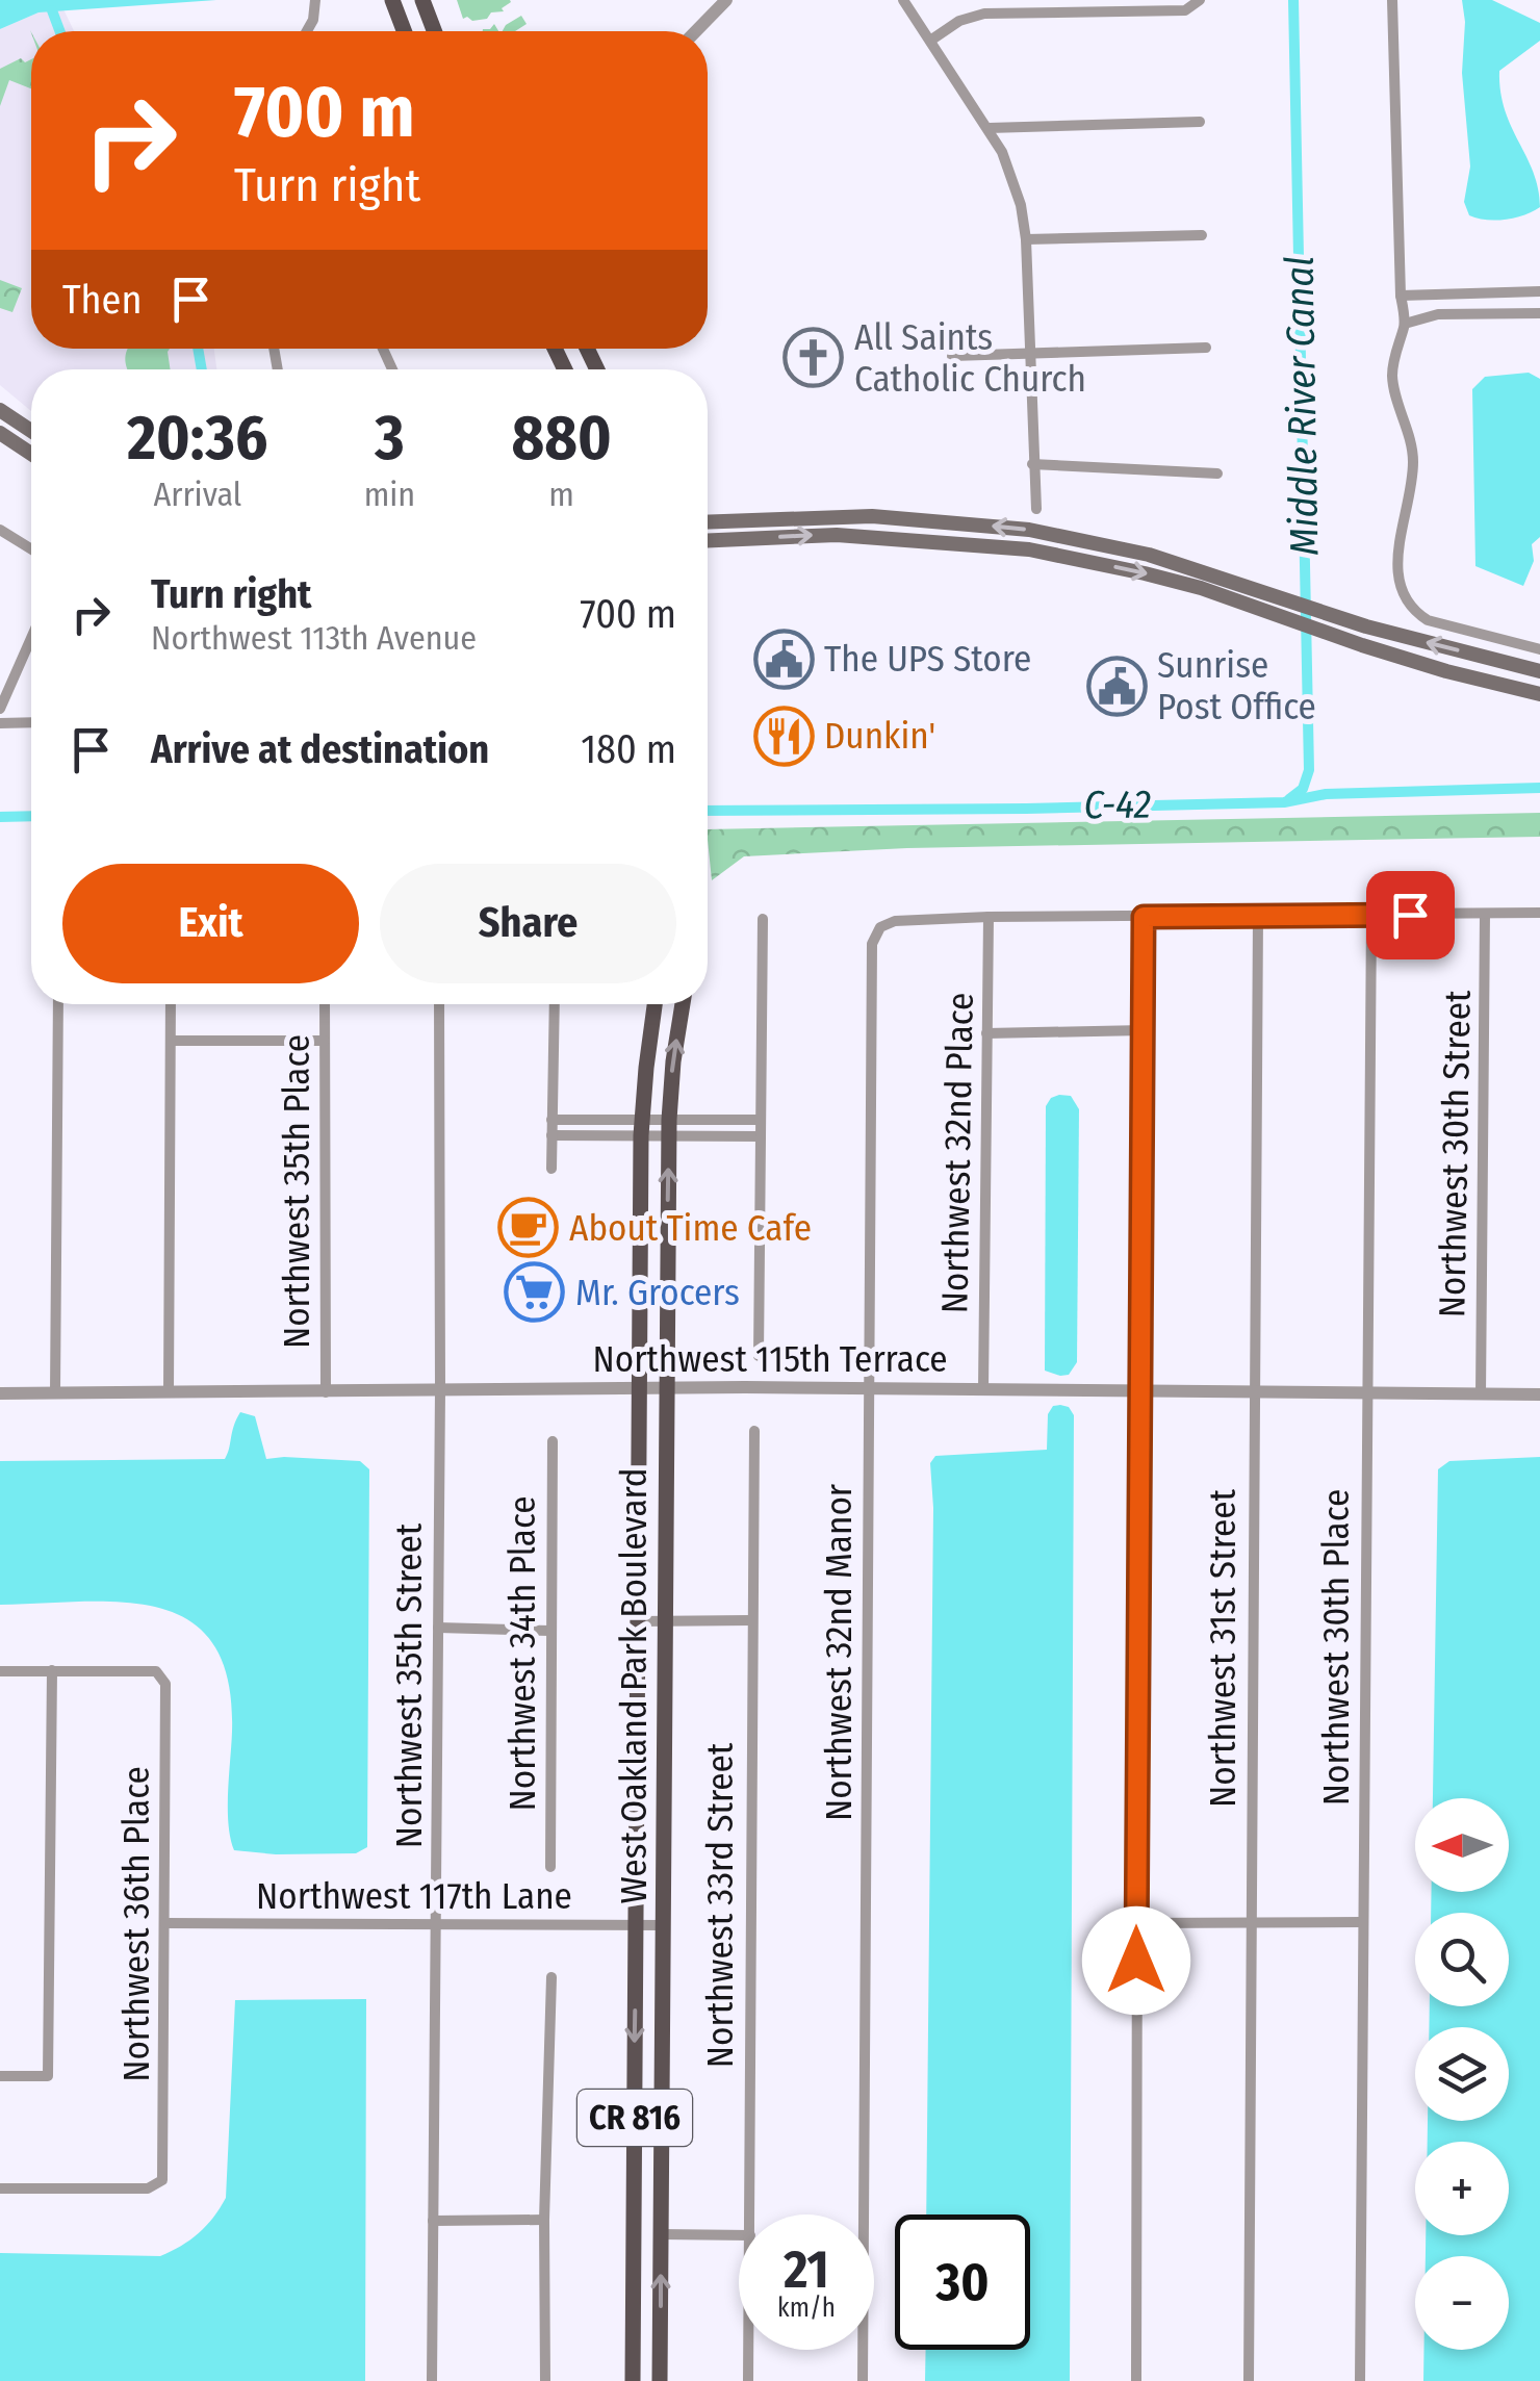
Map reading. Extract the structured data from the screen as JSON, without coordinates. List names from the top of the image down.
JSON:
{
  "streets": {
    "main road": ["West Oakland Park Boulevard", "CR 816"],
    "street": [
      "Northwest 32nd Place",
      "Northwest 30th Street",
      "Northwest 35th Place",
      "Northwest 115th Terrace",
      "Northwest 30th Place",
      "Northwest 31st Street",
      "Northwest 32nd Manor",
      "Northwest 34th Place",
      "Northwest 35th Street",
      "Northwest 117th Lane",
      "Northwest 33rd Street",
      "Northwest 36th Place"
    ]
  },
  "crossings": [
    ["Northwest 32nd Place", "Northwest 115th Terrace"],
    ["Northwest 32nd Place", "Northwest 32nd Manor"],
    ["Northwest 30th Street", "Northwest 115th Terrace"],
    ["Northwest 35th Place", "Northwest 115th Terrace"],
    ["Northwest 115th Terrace", "Northwest 30th Place"],
    ["Northwest 115th Terrace", "Northwest 31st Street"],
    ["Northwest 115th Terrace", "Northwest 32nd Manor"],
    ["Northwest 115th Terrace", "Northwest 35th Street"],
    ["Northwest 115th Terrace", "West Oakland Park Boulevard"],
    ["Northwest 35th Street", "Northwest 117th Lane"],
    ["West Oakland Park Boulevard", "Northwest 117th Lane"],
    ["Northwest 117th Lane", "Northwest 36th Place"]
  ],
  "water": ["Middle River Canal", "C-42"],
  "places": {
    "church": ["All Saints Catholic Church"],
    "public building": ["The UPS Store", "Sunrise Post Office"],
    "restaurant": ["Dunkin'"],
    "cafe": ["About Time Cafe"],
    "supermarket": ["Mr. Grocers"]
  },
  "north": "left",
  "page": {
    "turn": ["700 m", "Turn right"],
    "then": "Then",
    "eta": [
      "20:36",
      "Arrival",
      "3",
      "min",
      "880",
      "m"
    ],
    "list": [
      {
        "name": "Turn right",
        "note": "Northwest 113th Avenue",
        "value": "700 m"
      },
      {
        "name": "Arrive at destination",
        "value": "180 m"
      }
    ],
    "buttons": ["Exit", "Share"],
    "map_buttons": ["+", "−"],
    "speed": "21 km/h",
    "limit": "30"
  }
}
